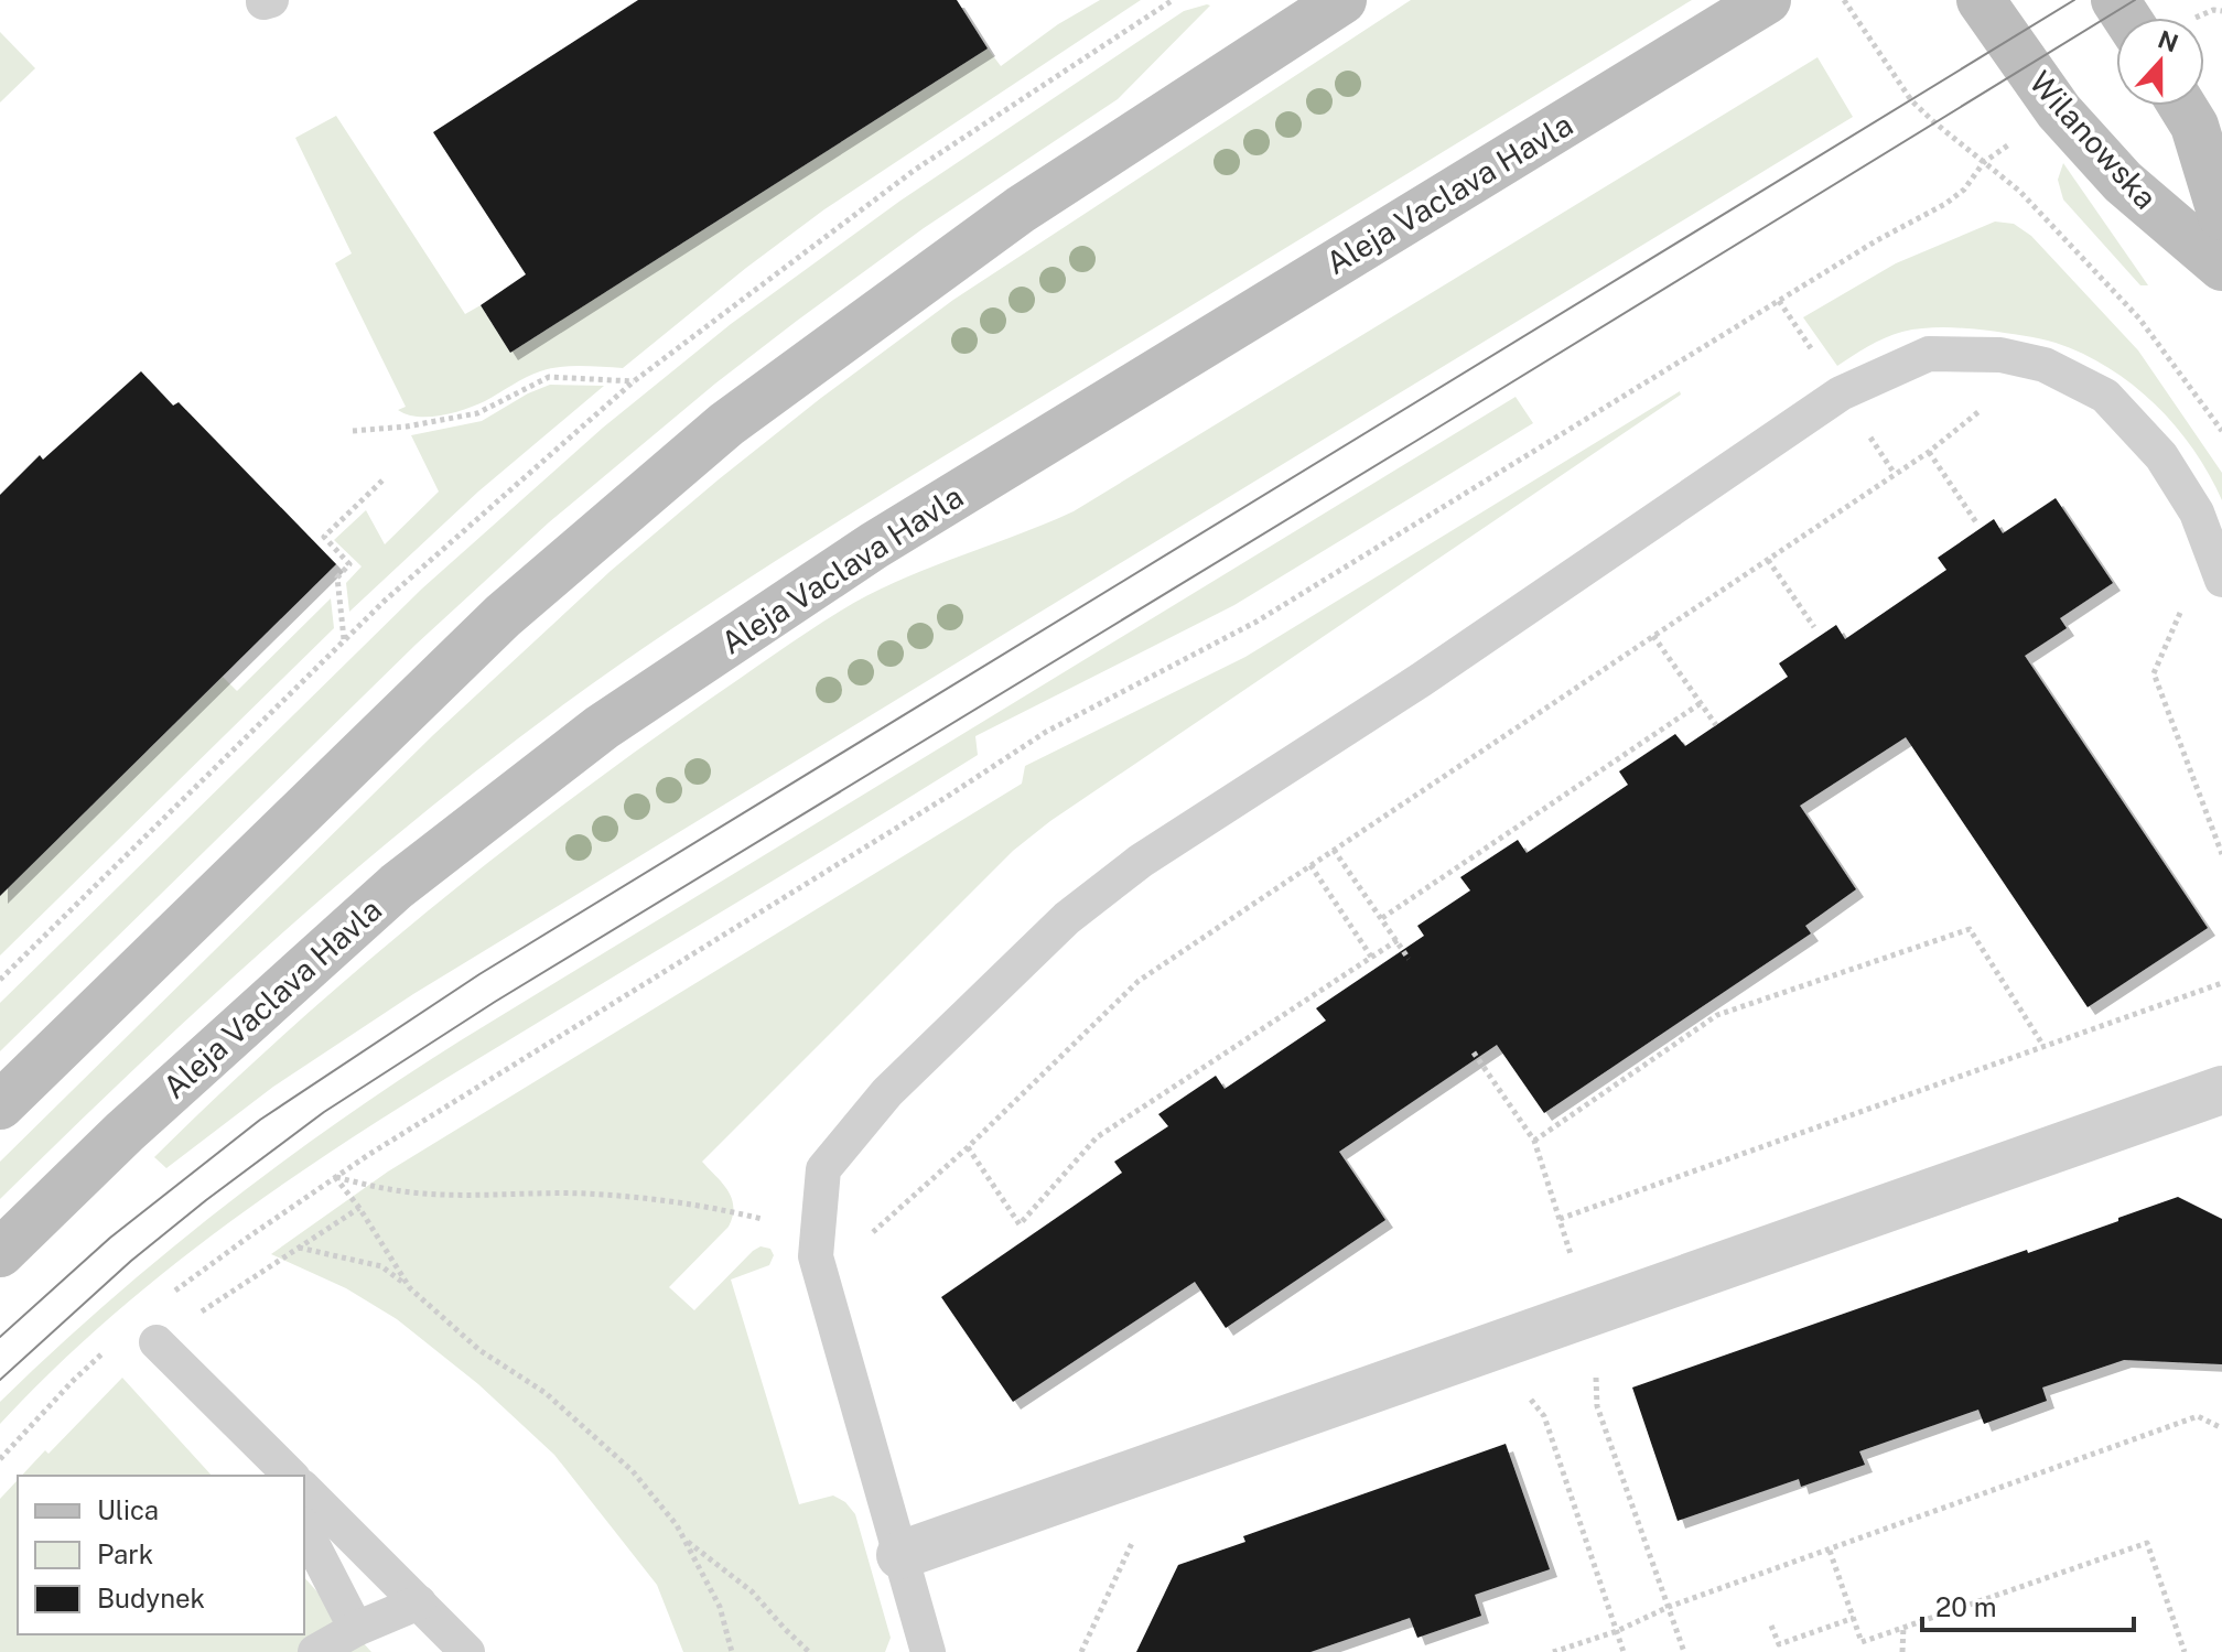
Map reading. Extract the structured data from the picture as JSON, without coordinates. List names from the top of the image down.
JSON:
{
  "streets": {
    "main road": ["Wilanowska", "Aleja Vaclava Havla"]
  },
  "legend": ["Ulica", "Park", "Budynek"],
  "scale_bar": "20 m",
  "north": "top"
}
